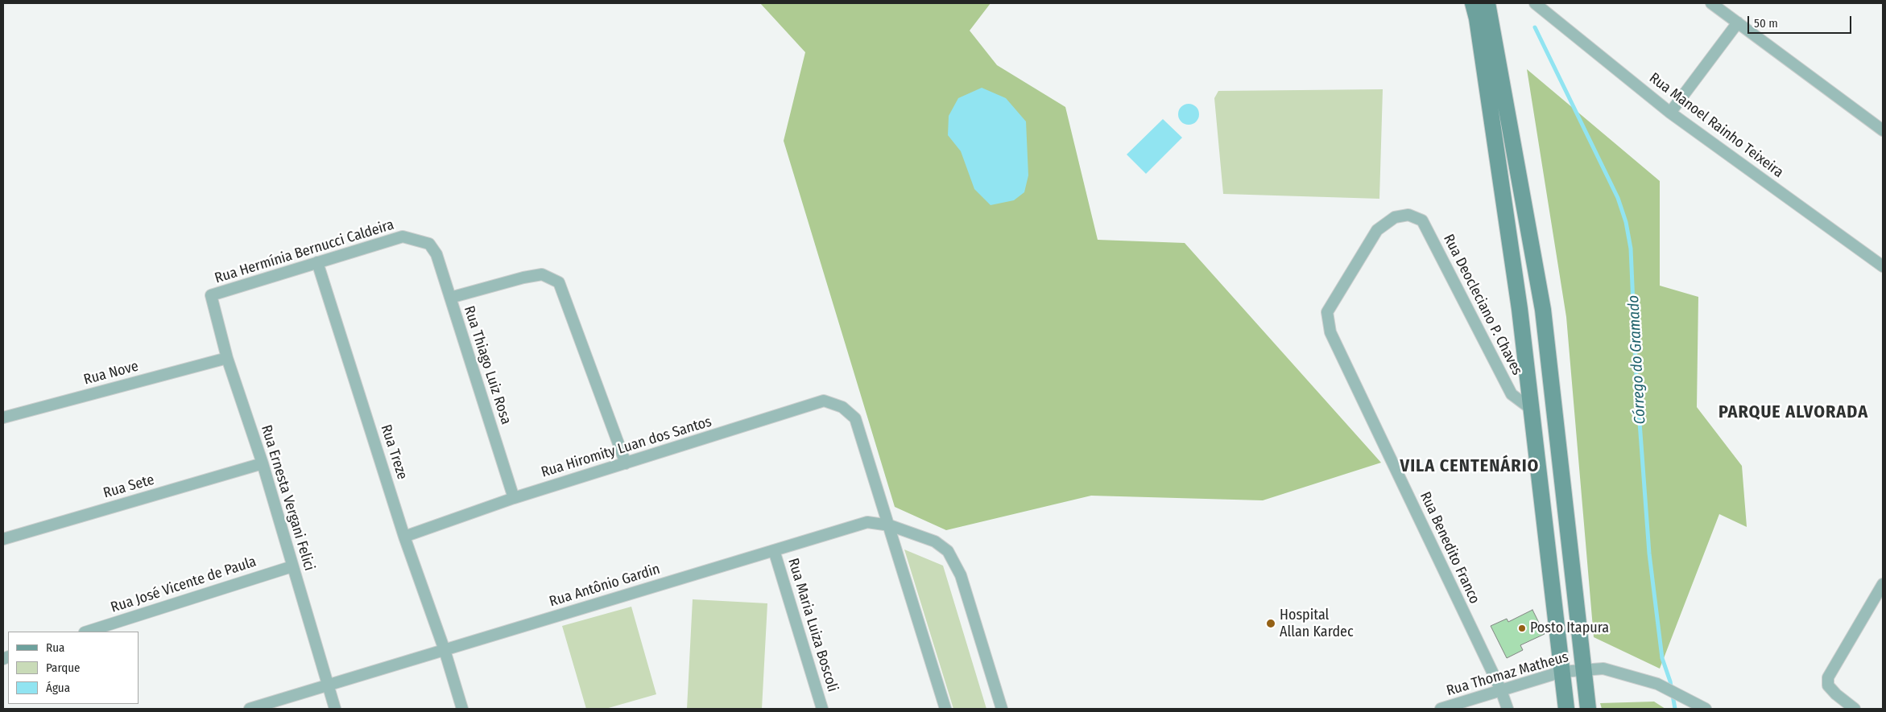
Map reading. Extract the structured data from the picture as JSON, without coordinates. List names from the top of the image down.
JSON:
{
  "streets": {
    "street": [
      "Rua Manoel Rainho Teixeira",
      "Rua Hermínia Bernucci Caldeira",
      "Rua Deocleciano P. Chaves",
      "Rua Thiago Luiz Rosa",
      "Rua Nove",
      "Rua Hiromity Luan dos Santos",
      "Rua Treze",
      "Rua Sete",
      "Rua Ernesta Vergani Felici",
      "Rua Benedito Franco",
      "Rua José Vicente de Paula",
      "Rua Antônio Gardin",
      "Rua Maria Luiza Boscoli",
      "Rua Thomaz Matheus"
    ]
  },
  "crossings": [
    ["Rua Hermínia Bernucci Caldeira", "Rua Thiago Luiz Rosa"],
    ["Rua Hermínia Bernucci Caldeira", "Rua Treze"],
    ["Rua Hermínia Bernucci Caldeira", "Rua Ernesta Vergani Felici"],
    ["Rua Deocleciano P. Chaves", "Rua Benedito Franco"],
    ["Rua Thiago Luiz Rosa", "Rua Hiromity Luan dos Santos"],
    ["Rua Nove", "Rua Ernesta Vergani Felici"],
    ["Rua Hiromity Luan dos Santos", "Rua Treze"],
    ["Rua Hiromity Luan dos Santos", "Rua Antônio Gardin"],
    ["Rua Treze", "Rua Antônio Gardin"],
    ["Rua Sete", "Rua Ernesta Vergani Felici"],
    ["Rua Ernesta Vergani Felici", "Rua José Vicente de Paula"],
    ["Rua Ernesta Vergani Felici", "Rua Antônio Gardin"],
    ["Rua Benedito Franco", "Rua Thomaz Matheus"],
    ["Rua Antônio Gardin", "Rua Maria Luiza Boscoli"]
  ],
  "districts": ["PARQUE ALVORADA", "VILA CENTENÁRIO"],
  "water": ["Córrego do Gramado"],
  "places": ["Hospital Allan Kardec", "Posto Itapura"],
  "legend": ["Rua", "Parque", "Água"],
  "scale_bar": "50 m"
}
